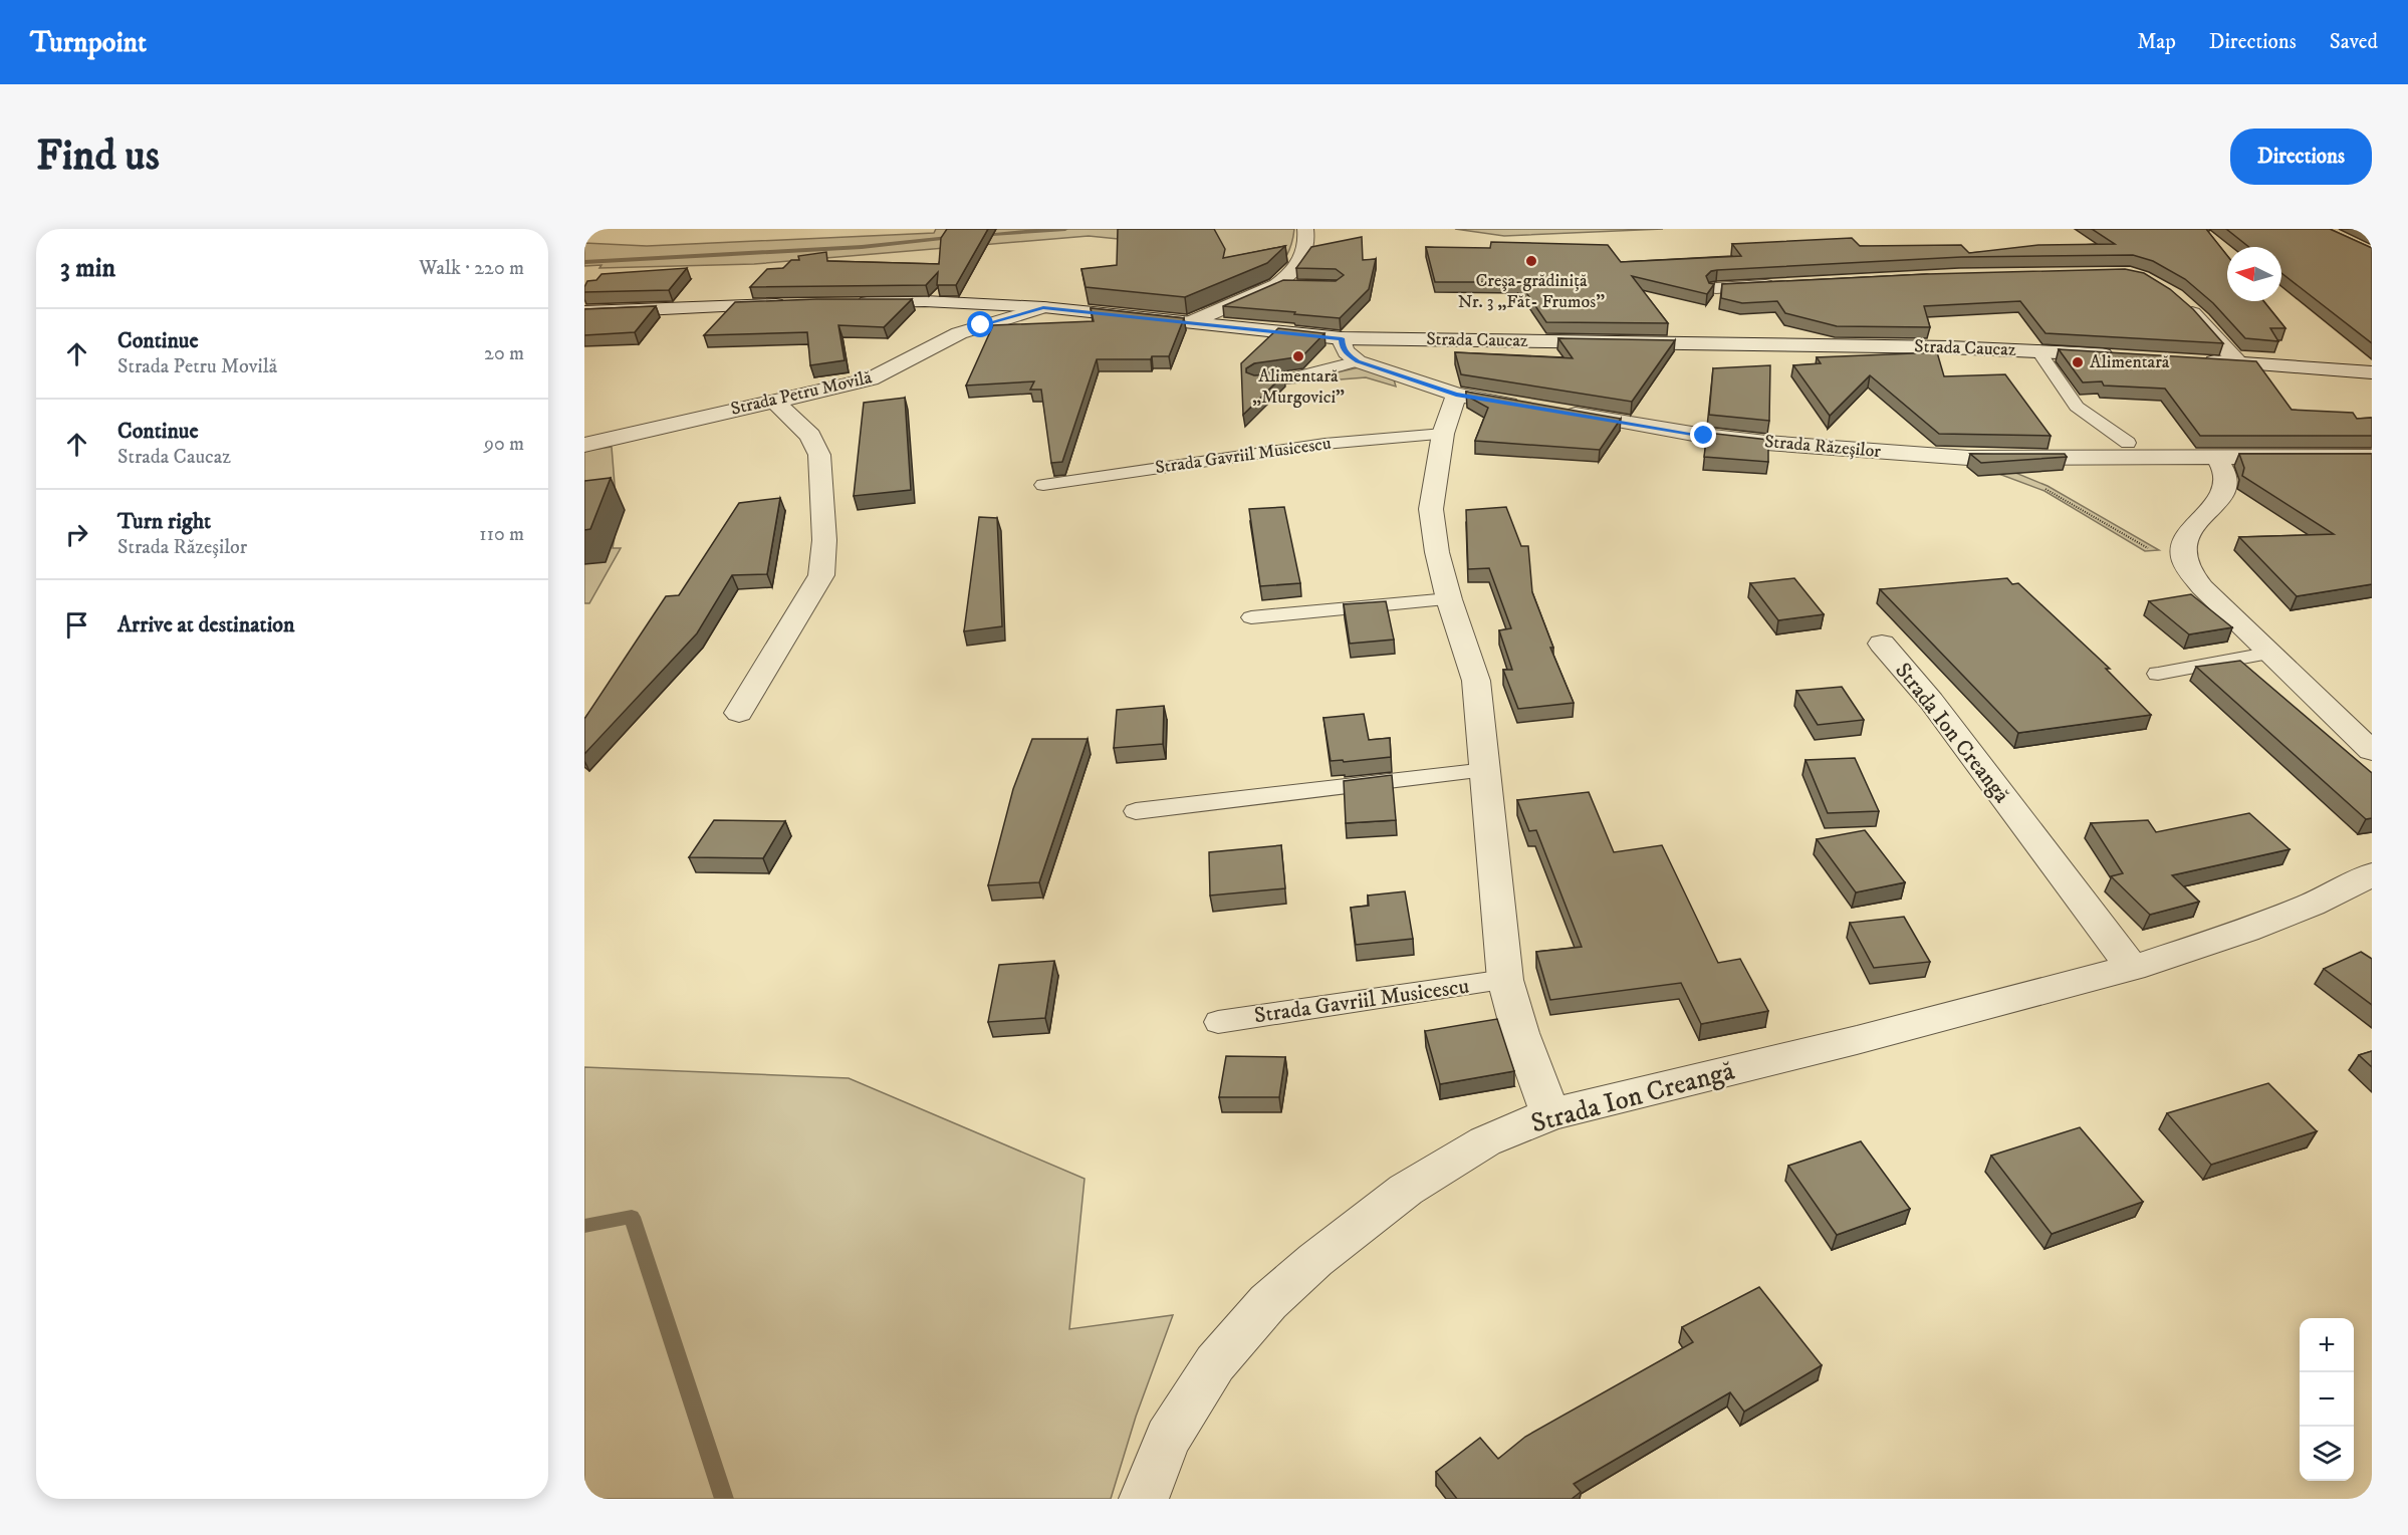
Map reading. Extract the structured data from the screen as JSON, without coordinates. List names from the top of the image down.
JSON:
{
  "streets": {
    "street": [
      "Strada Caucaz",
      "Strada Petru Movilă",
      "Strada Răzeșilor",
      "Strada Ion Creangă"
    ],
    "lane": ["Strada Gavriil Musicescu"]
  },
  "crossings": [
    ["Strada Caucaz", "Strada Petru Movilă"]
  ],
  "places": ["Creşa-grădiniţă Nr. 3 „Făt- Frumos”", "Alimentară „Murgovici”", "Alimentară"],
  "north": "left",
  "page": {
    "header": "Turnpoint",
    "nav": ["Map", "Directions", "Saved"],
    "buttons": "Directions",
    "title": "Find us",
    "heading": ["3 min", "Walk · 220 m"],
    "list": [
      ["Continue", "Strada Petru Movilă", "20 m"],
      ["Continue", "Strada Caucaz", "90 m"],
      ["Turn right", "Strada Răzeșilor", "110 m"],
      "Arrive at destination"
    ],
    "map_buttons": ["+", "−"]
  }
}
